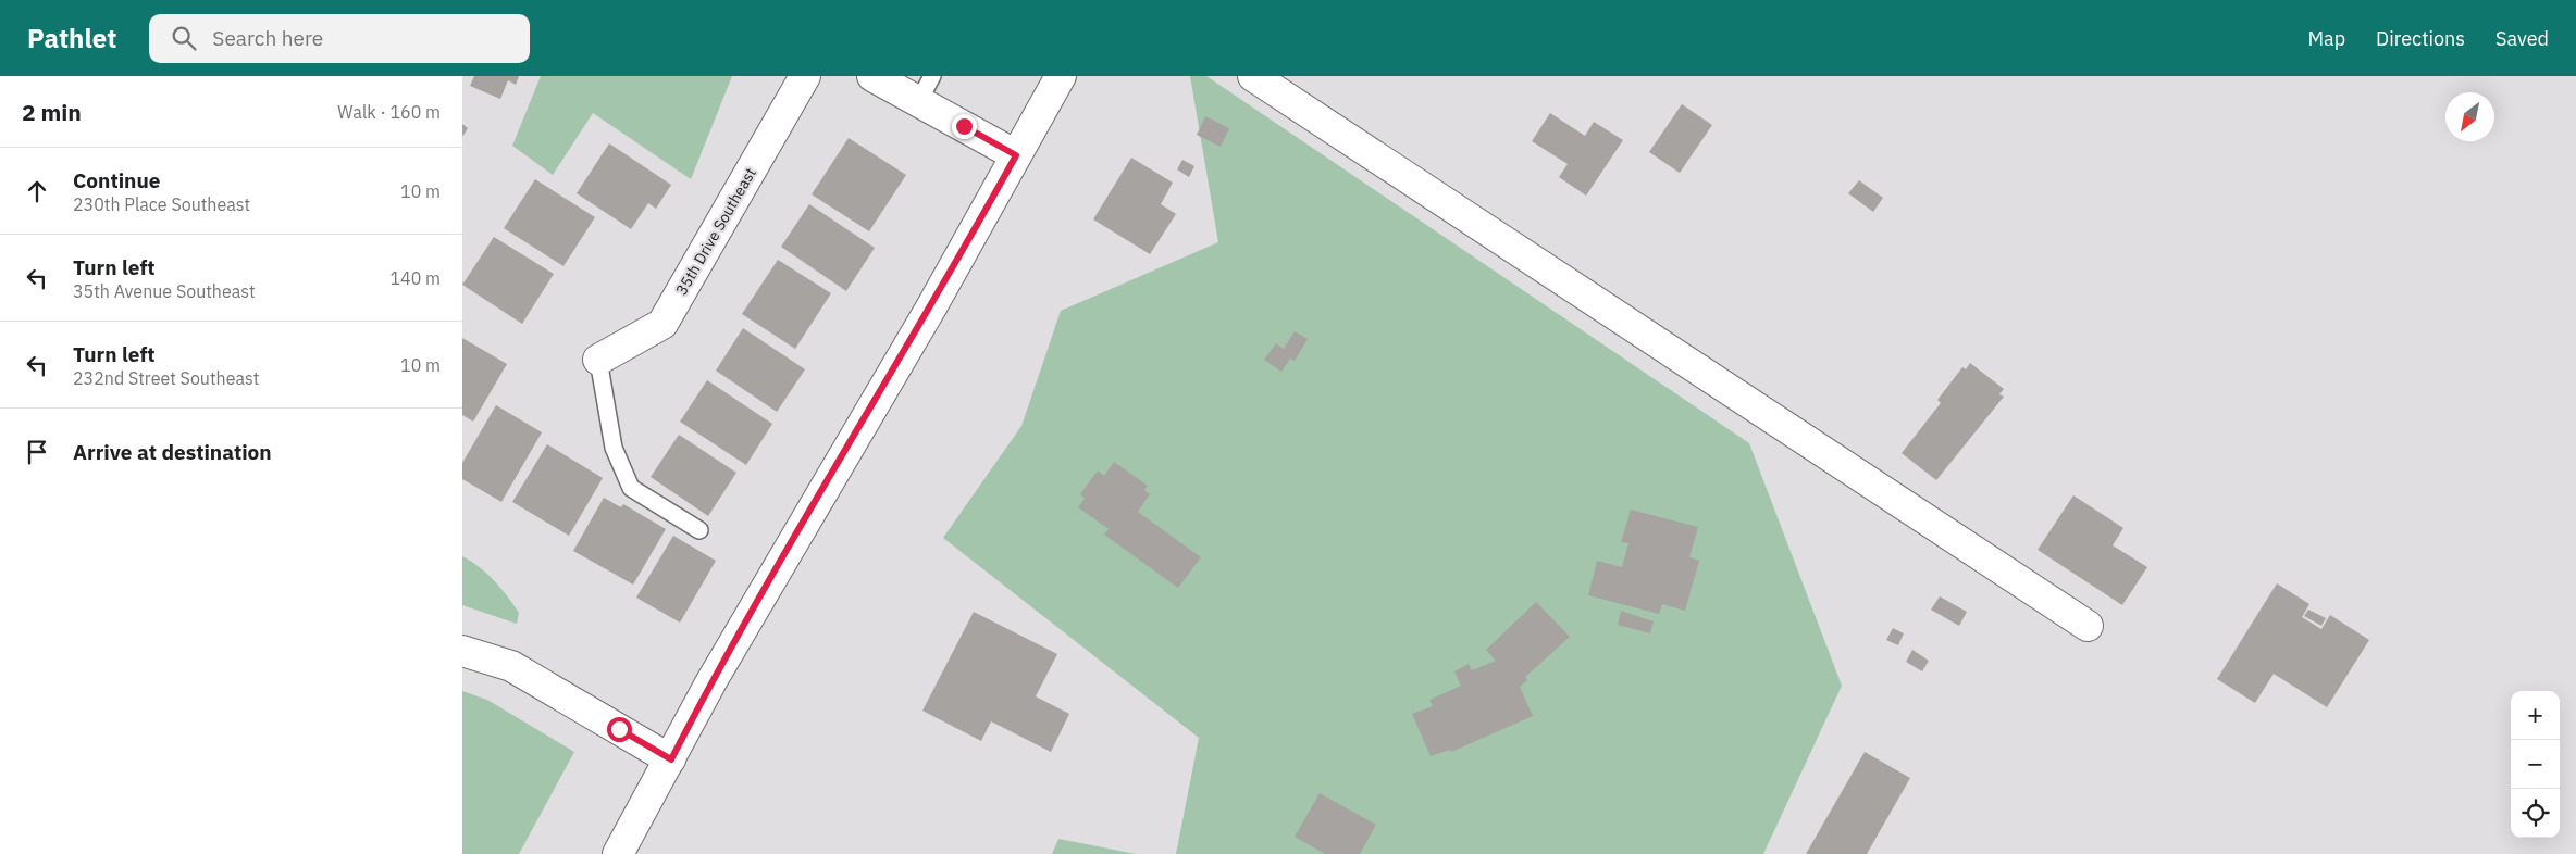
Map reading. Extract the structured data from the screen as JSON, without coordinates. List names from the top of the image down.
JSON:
{
  "streets": {
    "street": ["35th Drive Southeast"]
  },
  "north": "bottom left",
  "page": {
    "header": "Pathlet",
    "search": "Search here",
    "nav": ["Map", "Directions", "Saved"],
    "heading": ["2 min", "Walk · 160 m"],
    "list": [
      ["Continue", "230th Place Southeast", "10 m"],
      ["Turn left", "35th Avenue Southeast", "140 m"],
      ["Turn left", "232nd Street Southeast", "10 m"],
      "Arrive at destination"
    ],
    "map_buttons": ["+", "−"]
  }
}
